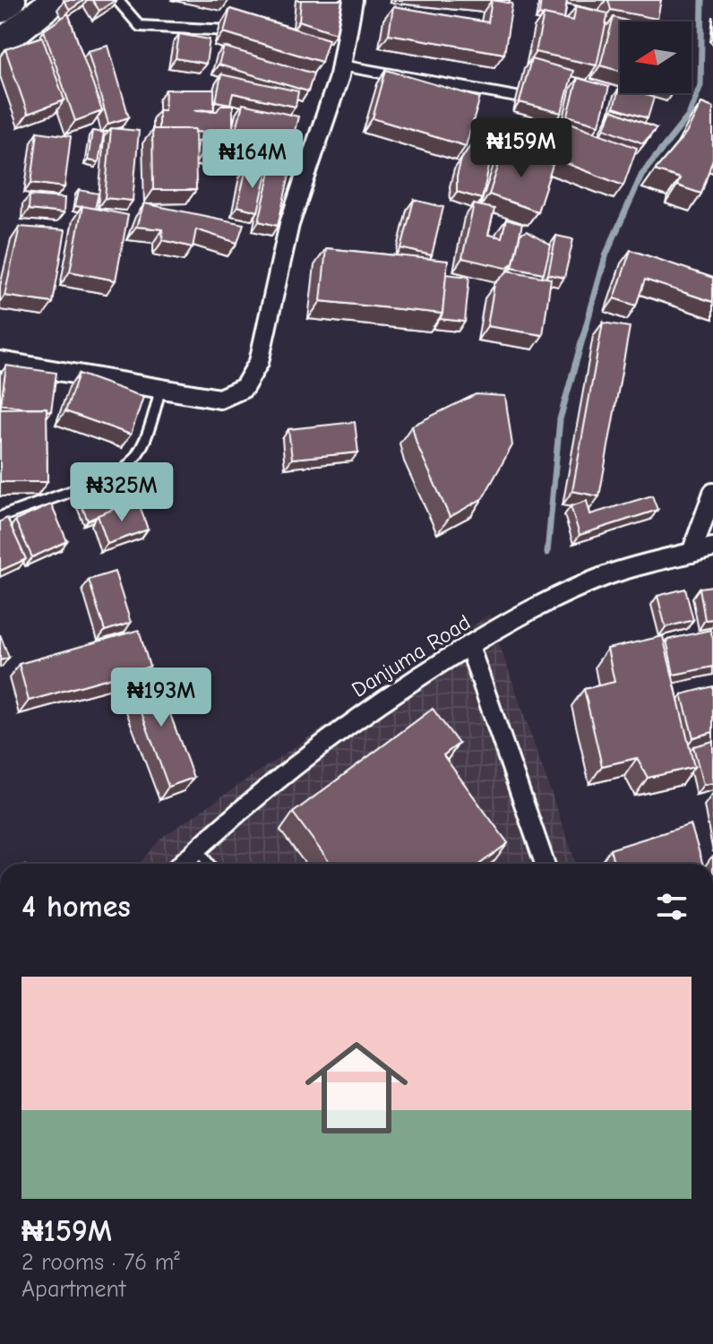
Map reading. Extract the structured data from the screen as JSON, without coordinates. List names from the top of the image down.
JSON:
{
  "streets": {
    "street": ["Danjuma Road"]
  },
  "north": "left",
  "page": {
    "price": [
      "₦159M",
      "₦164M",
      "₦325M",
      "₦193M"
    ],
    "heading": "4 homes",
    "list": [
      {
        "name": "₦159M",
        "note": "2 rooms · 76 m² · Apartment"
      }
    ]
  }
}
